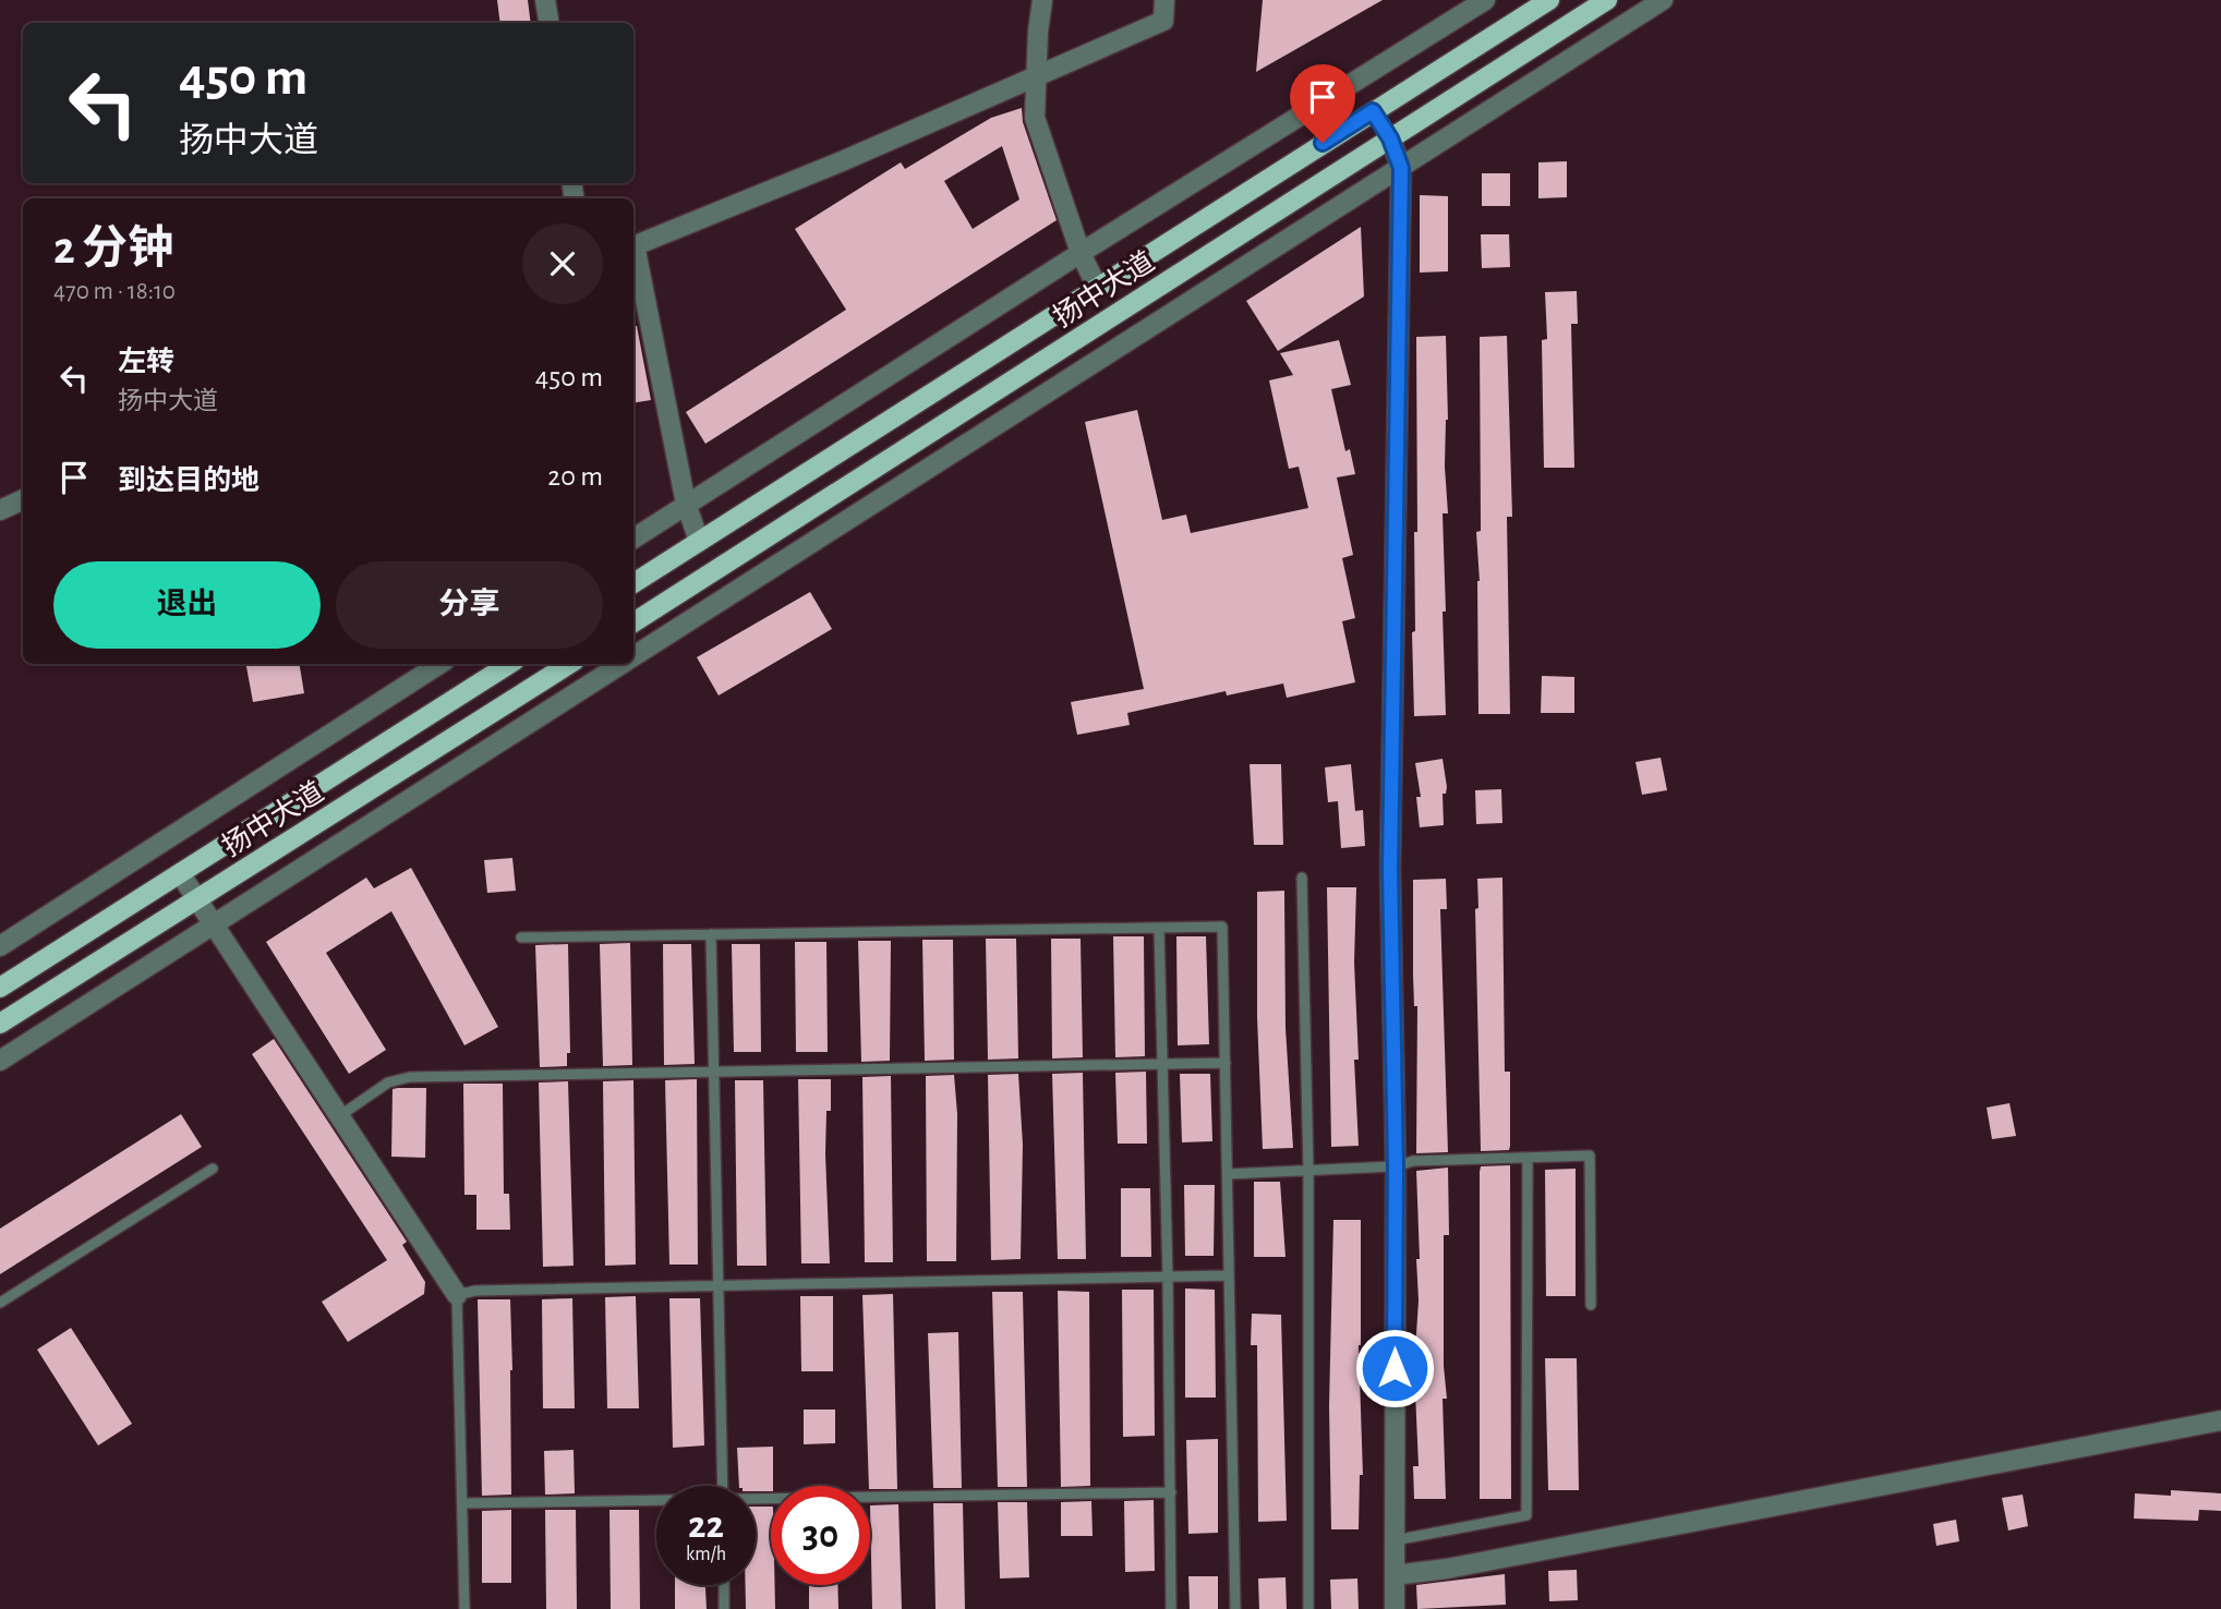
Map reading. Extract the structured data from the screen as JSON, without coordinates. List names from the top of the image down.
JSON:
{
  "streets": {
    "main road": ["扬中大道"]
  },
  "page": {
    "turn": ["450 m", "扬中大道"],
    "heading": ["2 分钟", "470 m · 18:10"],
    "list": [
      {
        "name": "左转",
        "note": "扬中大道",
        "value": "450 m"
      },
      {
        "name": "到达目的地",
        "value": "20 m"
      }
    ],
    "buttons": ["退出", "分享"],
    "speed": "22 km/h",
    "limit": "30"
  }
}
